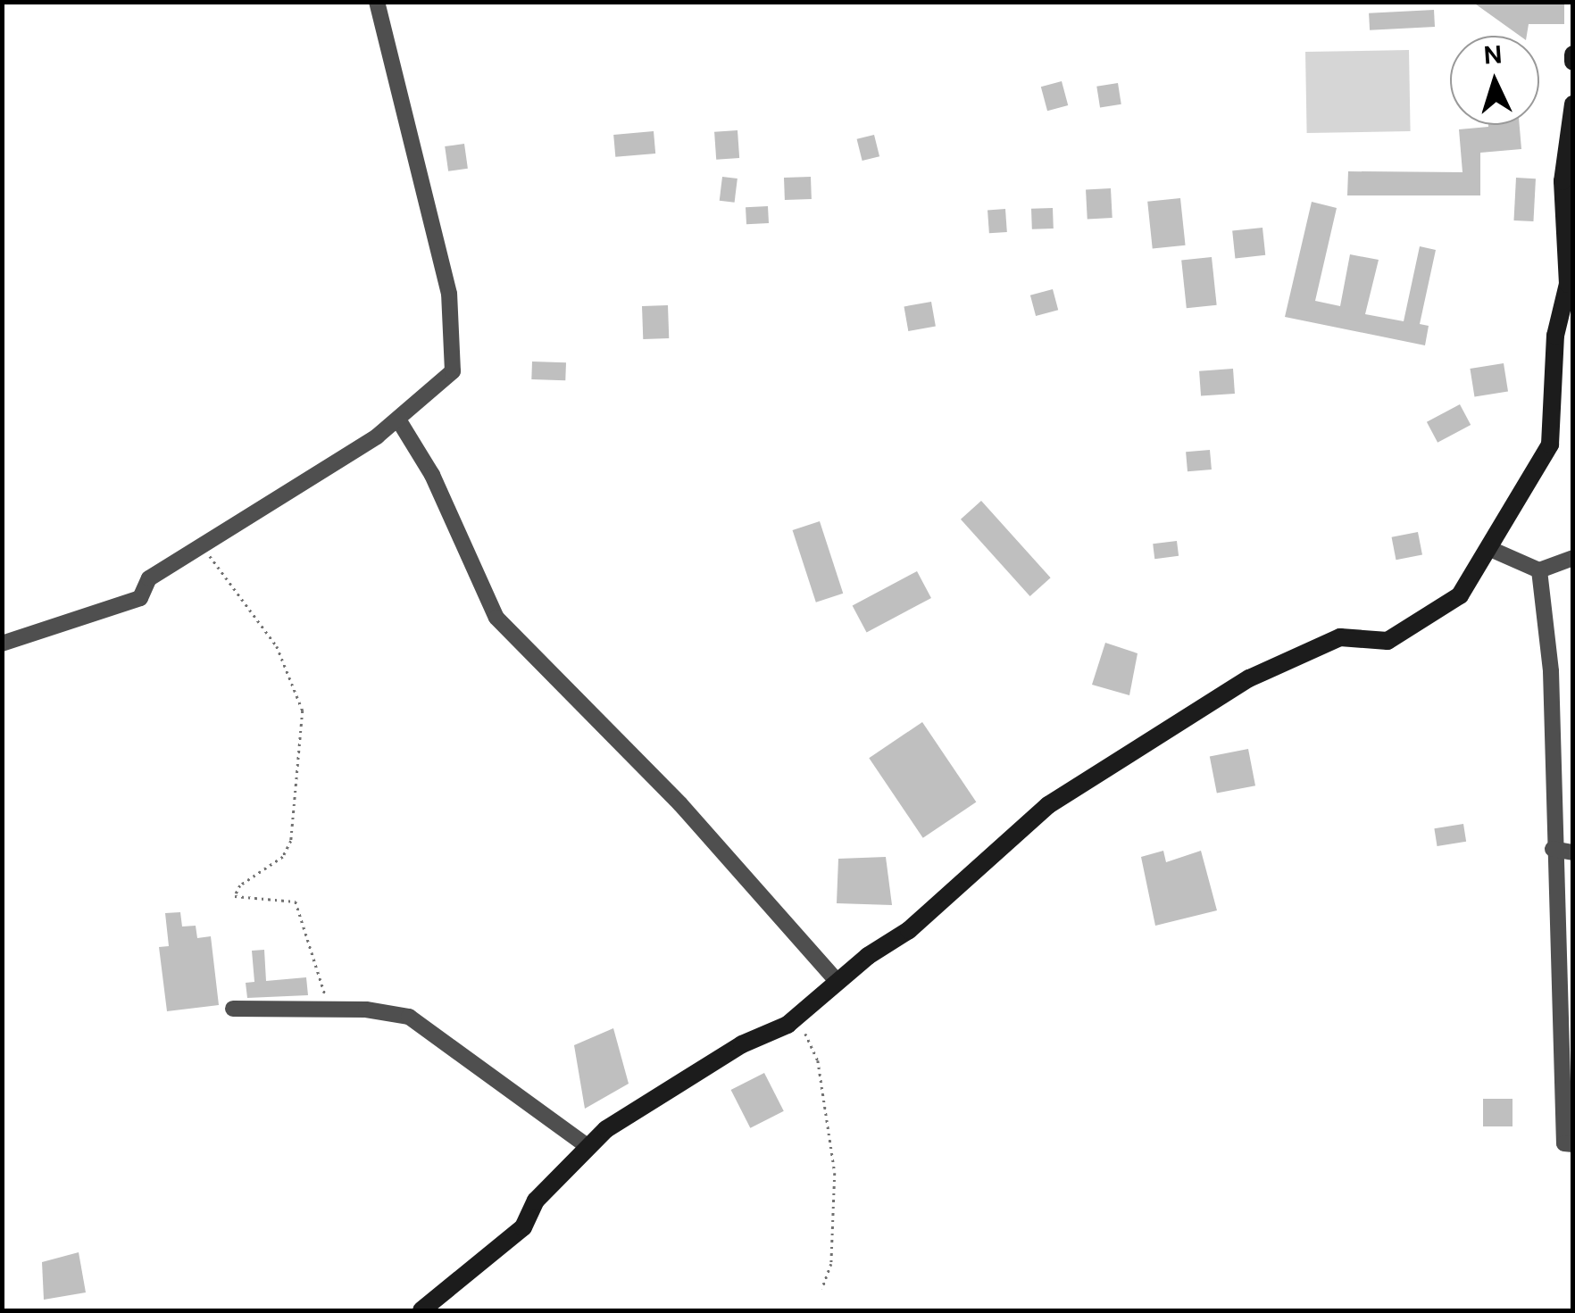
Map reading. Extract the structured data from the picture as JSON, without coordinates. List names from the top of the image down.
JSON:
{
  "north": "top"
}
